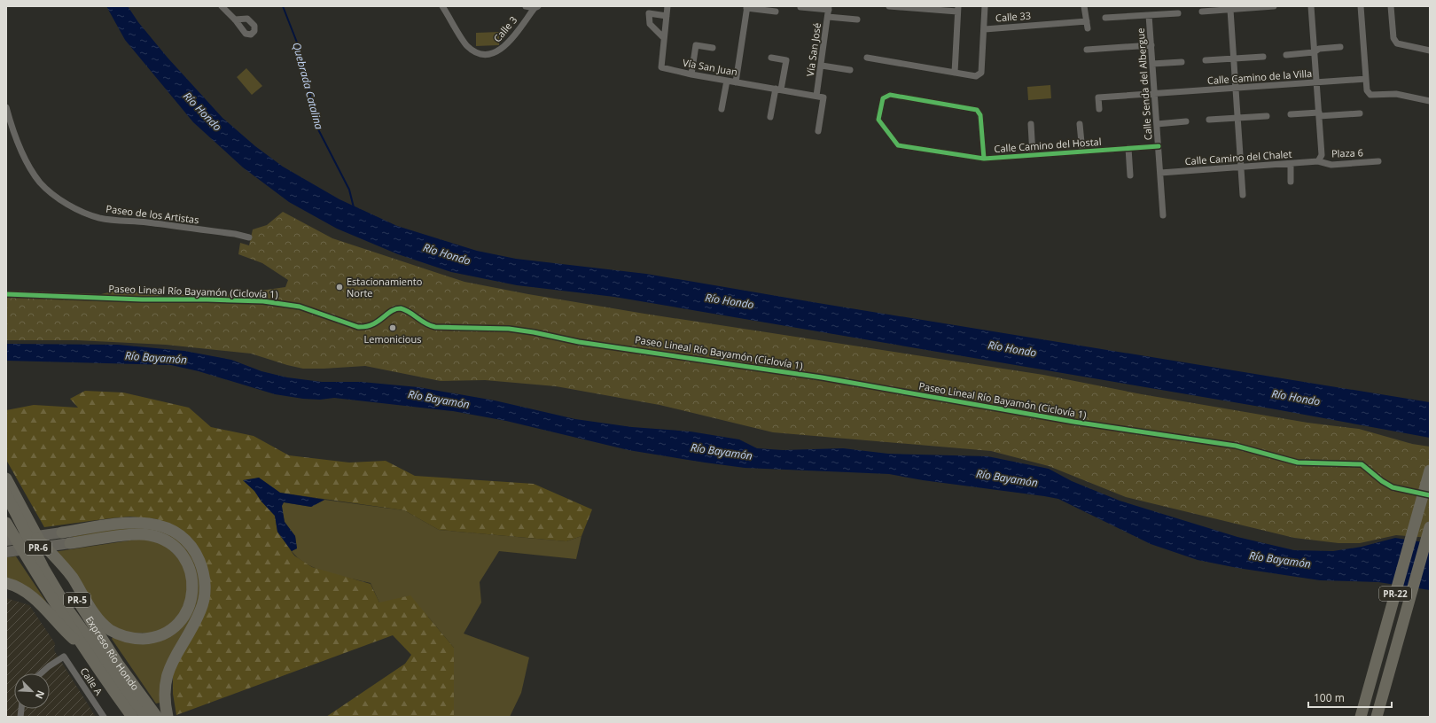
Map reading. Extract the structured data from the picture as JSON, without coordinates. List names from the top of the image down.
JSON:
{
  "streets": {
    "highway": ["PR-22", "PR-5", "Expreso Río Hondo"],
    "main road": ["PR-6"],
    "street": [
      "Calle 33",
      "Calle 3",
      "Vía San José",
      "Vía San Juan",
      "Calle Camino de la Villa",
      "Calle Senda del Albergue",
      "Calle Camino del Hostal",
      "Plaza 6",
      "Calle Camino del Chalet",
      "Paseo de los Artistas",
      "Calle A"
    ],
    "cycle path": ["Paseo Lineal Río Bayamón (Ciclovía 1)"]
  },
  "crossings": [
    ["Vía San José", "Vía San Juan"],
    ["Calle Camino de la Villa", "Calle Senda del Albergue"],
    ["Calle Senda del Albergue", "Calle Camino del Hostal"],
    ["Calle Senda del Albergue", "Calle Camino del Chalet"],
    ["Plaza 6", "Calle Camino del Chalet"]
  ],
  "water": ["Quebrada Catalina", "Río Hondo", "Río Bayamón"],
  "places": ["Estacionamiento Norte", "Lemonicious"],
  "scale_bar": "100 m",
  "north": "bottom right"
}
